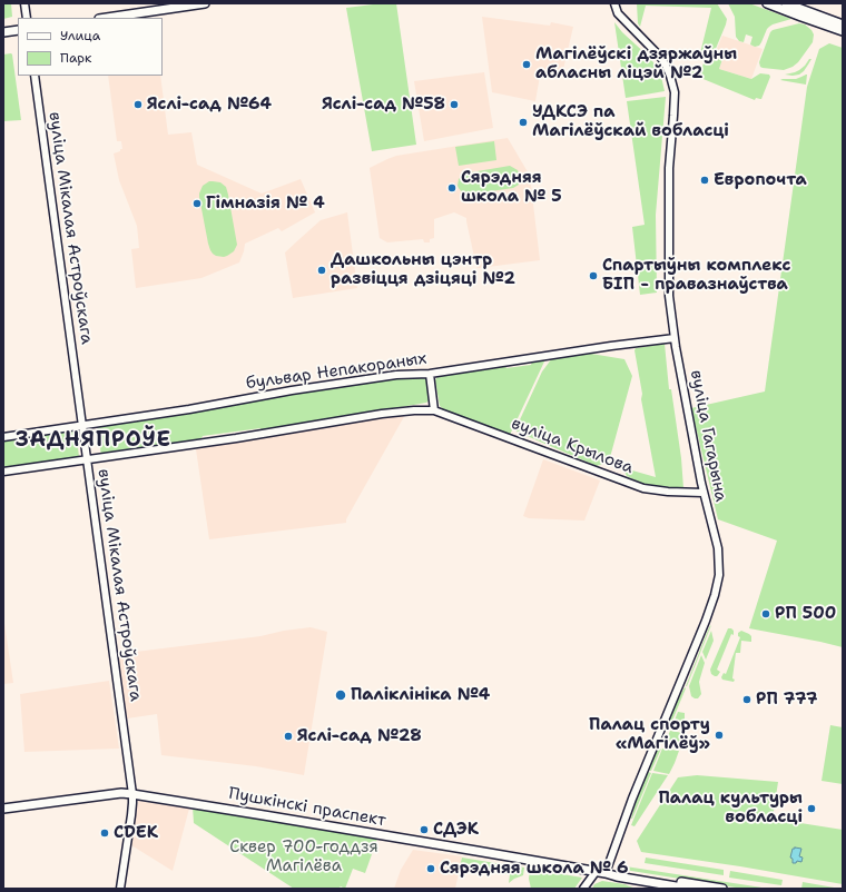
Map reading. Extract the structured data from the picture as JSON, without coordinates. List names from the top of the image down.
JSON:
{
  "streets": {
    "main road": [
      "вуліца Мікалая Астроўскага",
      "бульвар Непакораных",
      "вуліца Гагарына",
      "вуліца Крылова",
      "Пушкінскі праспект"
    ]
  },
  "crossings": [
    ["вуліца Мікалая Астроўскага", "бульвар Непакораных"],
    ["вуліца Мікалая Астроўскага", "вуліца Крылова"],
    ["вуліца Мікалая Астроўскага", "Пушкінскі праспект"],
    ["бульвар Непакораных", "вуліца Гагарына"],
    ["вуліца Гагарына", "вуліца Крылова"],
    ["вуліца Гагарына", "Пушкінскі праспект"]
  ],
  "districts": ["ЗАДНЯПРОЎЕ"],
  "parks": ["Сквер 700-годдзя Магілёва"],
  "places": [
    "Магілёўскі дзяржаўны абласны ліцэй №2",
    "Яслі-сад №64",
    "Яслі-сад №58",
    "УДКСЭ па Магілёўскай вобласці",
    "Европочта",
    "Сярэдняя школа № 5",
    "Гімназія № 4",
    "Дашкольны цэнтр развіцця дзіцяці №2",
    "Спартыўны комплекс БІП - правазнаўства",
    "РП 500",
    "Паліклініка №4",
    "РП 777",
    "Палац спорту «Магілёў»",
    "Яслі-сад №28",
    "Палац культуры вобласці",
    "СДЭК",
    "CDEK",
    "Сярэдняя школа № 6"
  ],
  "legend": ["Улица", "Парк"]
}
